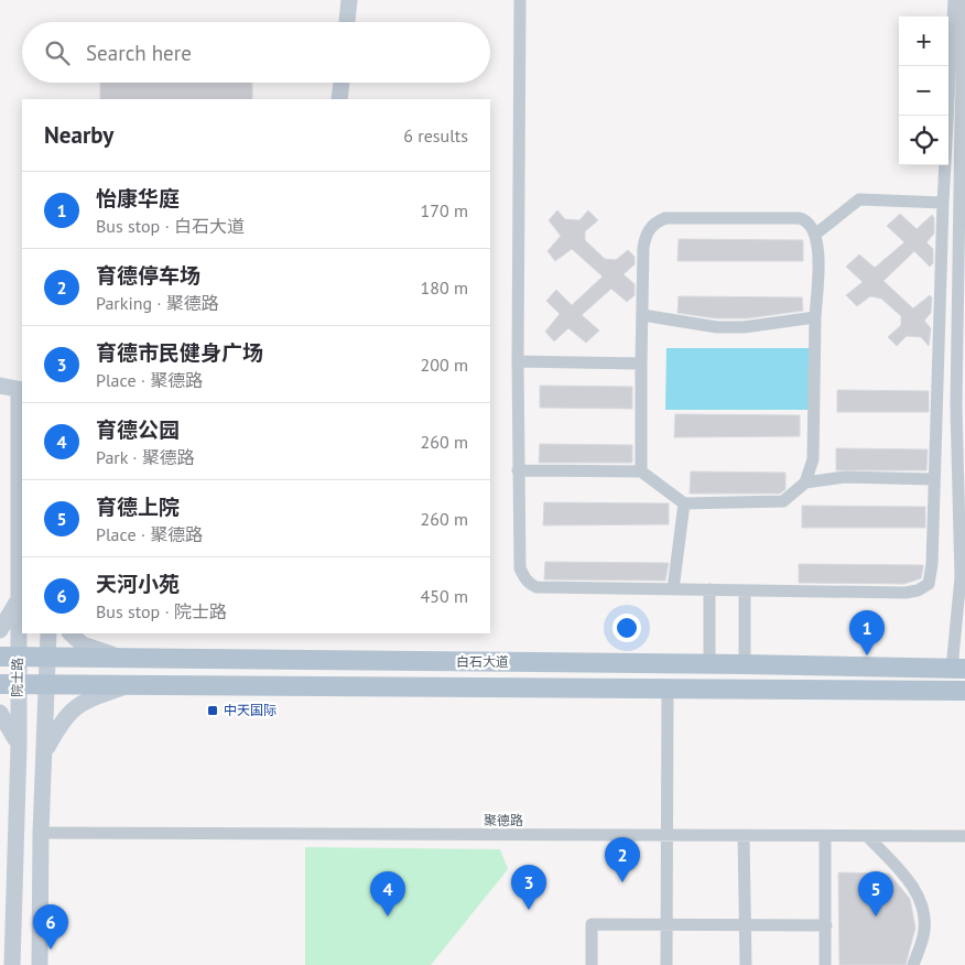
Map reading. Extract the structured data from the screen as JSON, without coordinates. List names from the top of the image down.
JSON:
{
  "streets": {
    "main road": ["白石大道", "院士路"],
    "street": ["聚德路"]
  },
  "crossings": [
    ["白石大道", "院士路"]
  ],
  "places": {
    "transit": ["中天国际"]
  },
  "page": {
    "map_buttons": ["+", "−"],
    "search": "Search here",
    "heading": ["Nearby", "6 results"],
    "list": [
      {
        "mark": "1",
        "name": "怡康华庭",
        "note": "Bus stop · 白石大道",
        "value": "170 m"
      },
      {
        "mark": "2",
        "name": "育德停车场",
        "note": "Parking · 聚德路",
        "value": "180 m"
      },
      {
        "mark": "3",
        "name": "育德市民健身广场",
        "note": "Place · 聚德路",
        "value": "200 m"
      },
      {
        "mark": "4",
        "name": "育德公园",
        "note": "Park · 聚德路",
        "value": "260 m"
      },
      {
        "mark": "5",
        "name": "育德上院",
        "note": "Place · 聚德路",
        "value": "260 m"
      },
      {
        "mark": "6",
        "name": "天河小苑",
        "note": "Bus stop · 院士路",
        "value": "450 m"
      }
    ],
    "pins": [
      "1",
      "2",
      "3",
      "4",
      "5",
      "6"
    ]
  }
}
